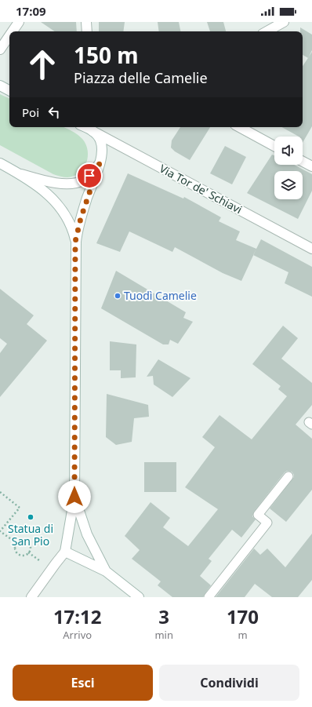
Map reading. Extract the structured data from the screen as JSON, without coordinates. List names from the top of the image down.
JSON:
{
  "streets": {
    "street": ["Via Tor de' Schiavi"]
  },
  "places": ["Tuodì Camelie", "Statua di San Pio"],
  "page": {
    "status": "17:09",
    "turn": ["150 m", "Piazza delle Camelie"],
    "then": "Poi",
    "eta": [
      "17:12",
      "Arrivo",
      "3",
      "min",
      "170",
      "m"
    ],
    "buttons": ["Esci", "Condividi"]
  }
}
